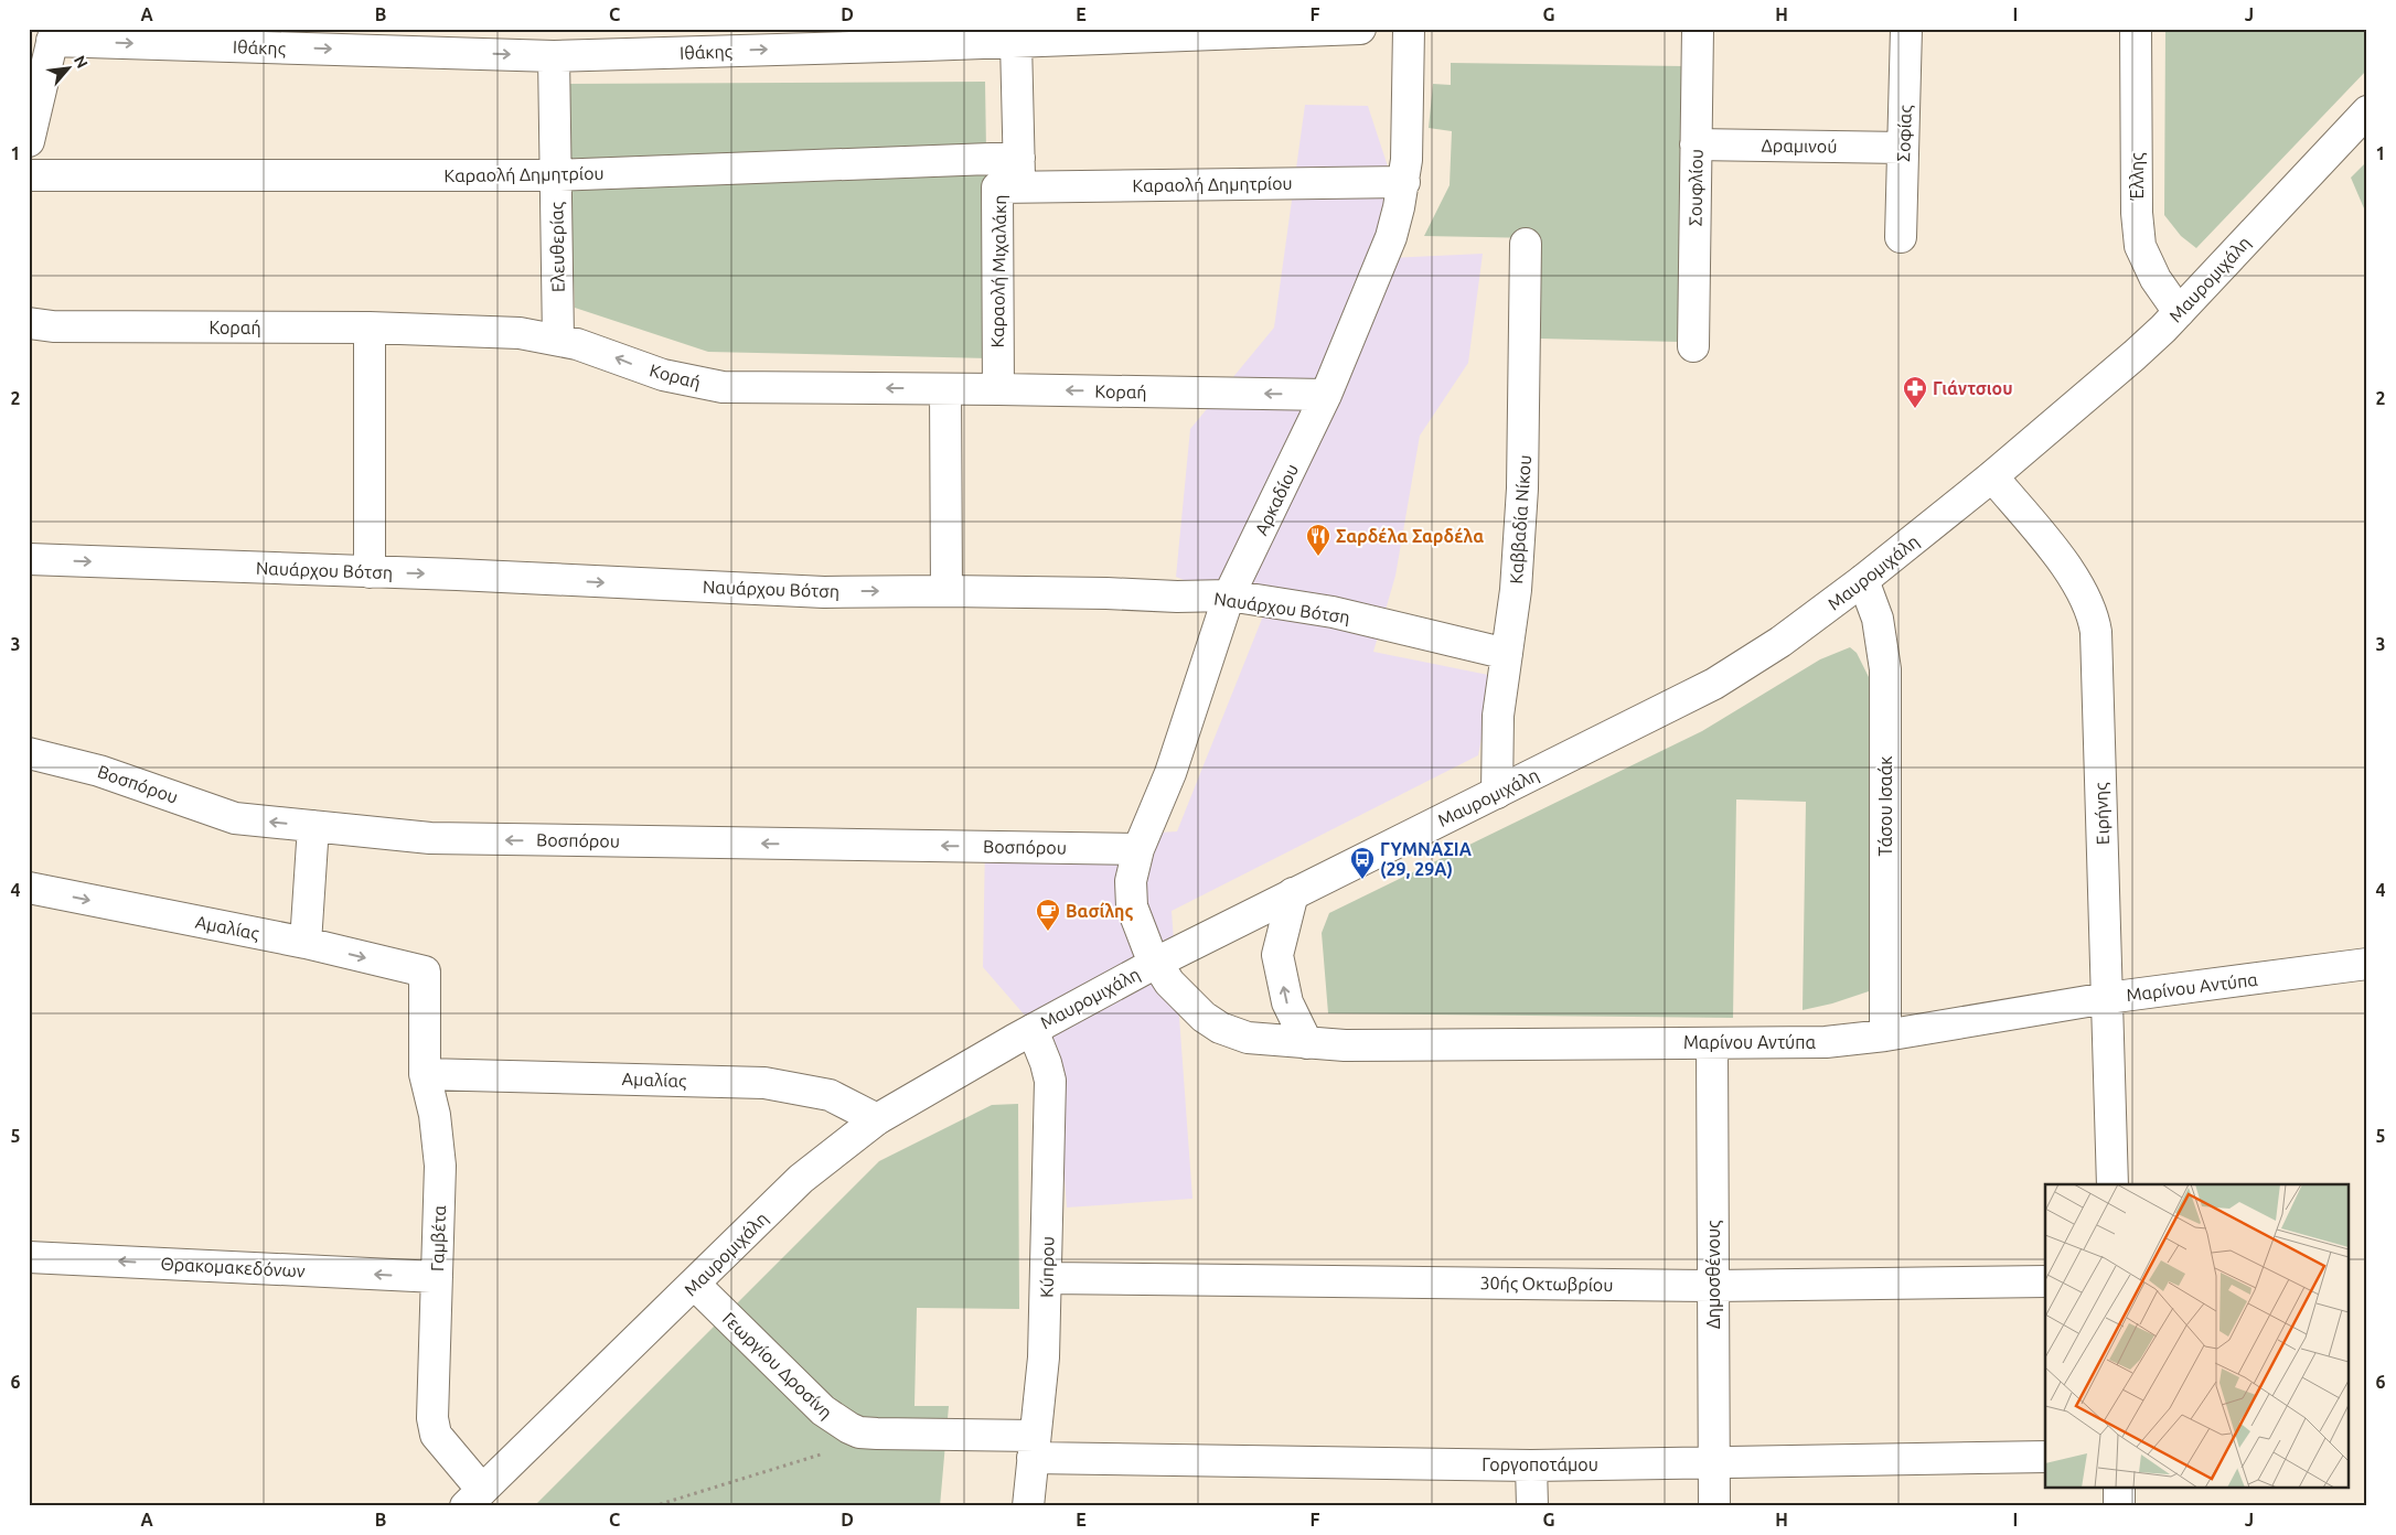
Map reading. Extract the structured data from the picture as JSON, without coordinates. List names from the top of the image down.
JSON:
{
  "streets": {
    "street": [
      "Ιθάκης",
      "Σοφίας",
      "Δραμινού",
      "Καραολή Δημητρίου",
      "Έλλης",
      "Σουφλίου",
      "Ελευθερίας",
      "Καραολή Μιχαλάκη",
      "Μαυρομιχάλη",
      "Κοραή",
      "Αρκαδίου",
      "Καββαδία Νίκου",
      "Ναυάρχου Βότση",
      "Βοσπόρου",
      "Τάσου Ισαάκ",
      "Ειρήνης",
      "Αμαλίας",
      "Μαρίνου Αντύπα",
      "Γαμβέτα",
      "Θρακομακεδόνων",
      "Κύπρου",
      "Δημοσθένους",
      "30ής Οκτωβρίου",
      "Γεωργίου Δροσίνη",
      "Γοργοποτάμου"
    ]
  },
  "crossings": [
    ["Ιθάκης", "Ελευθερίας"],
    ["Σοφίας", "Δραμινού"],
    ["Δραμινού", "Σουφλίου"],
    ["Καραολή Δημητρίου", "Ελευθερίας"],
    ["Καραολή Δημητρίου", "Καραολή Μιχαλάκη"],
    ["Καραολή Δημητρίου", "Αρκαδίου"],
    ["Έλλης", "Μαυρομιχάλη"],
    ["Ελευθερίας", "Κοραή"],
    ["Καραολή Μιχαλάκη", "Κοραή"],
    ["Μαυρομιχάλη", "Αρκαδίου"],
    ["Μαυρομιχάλη", "Καββαδία Νίκου"],
    ["Μαυρομιχάλη", "Τάσου Ισαάκ"],
    ["Μαυρομιχάλη", "Ειρήνης"],
    ["Μαυρομιχάλη", "Αμαλίας"],
    ["Μαυρομιχάλη", "Μαρίνου Αντύπα"],
    ["Μαυρομιχάλη", "Γαμβέτα"],
    ["Μαυρομιχάλη", "Κύπρου"],
    ["Μαυρομιχάλη", "Γεωργίου Δροσίνη"],
    ["Κοραή", "Αρκαδίου"],
    ["Αρκαδίου", "Ναυάρχου Βότση"],
    ["Αρκαδίου", "Βοσπόρου"],
    ["Αρκαδίου", "Μαρίνου Αντύπα"],
    ["Καββαδία Νίκου", "Ναυάρχου Βότση"],
    ["Τάσου Ισαάκ", "Μαρίνου Αντύπα"],
    ["Ειρήνης", "Μαρίνου Αντύπα"],
    ["Αμαλίας", "Γαμβέτα"],
    ["Μαρίνου Αντύπα", "Δημοσθένους"],
    ["Γαμβέτα", "Θρακομακεδόνων"],
    ["Κύπρου", "30ής Οκτωβρίου"],
    ["Κύπρου", "Γεωργίου Δροσίνη"],
    ["Κύπρου", "Γοργοποτάμου"],
    ["Δημοσθένους", "30ής Οκτωβρίου"],
    ["Δημοσθένους", "Γοργοποτάμου"],
    ["Γεωργίου Δροσίνη", "Γοργοποτάμου"]
  ],
  "one_way": [
    "Ιθάκης",
    "Κοραή",
    "Ναυάρχου Βότση",
    "Βοσπόρου",
    "Αμαλίας",
    "Θρακομακεδόνων"
  ],
  "places": {
    "pharmacy": ["Γιάντσιου"],
    "restaurant": ["Σαρδέλα Σαρδέλα"],
    "bus stop": ["ΓΥΜΝΑΣΙΑ (29, 29Α)"],
    "cafe": ["Βασίλης"]
  },
  "north": "top right",
  "grid": {
    "columns": [
      "A",
      "B",
      "C",
      "D",
      "E",
      "F",
      "G",
      "H",
      "I",
      "J"
    ],
    "rows": [
      "1",
      "2",
      "3",
      "4",
      "5",
      "6"
    ]
  }
}
